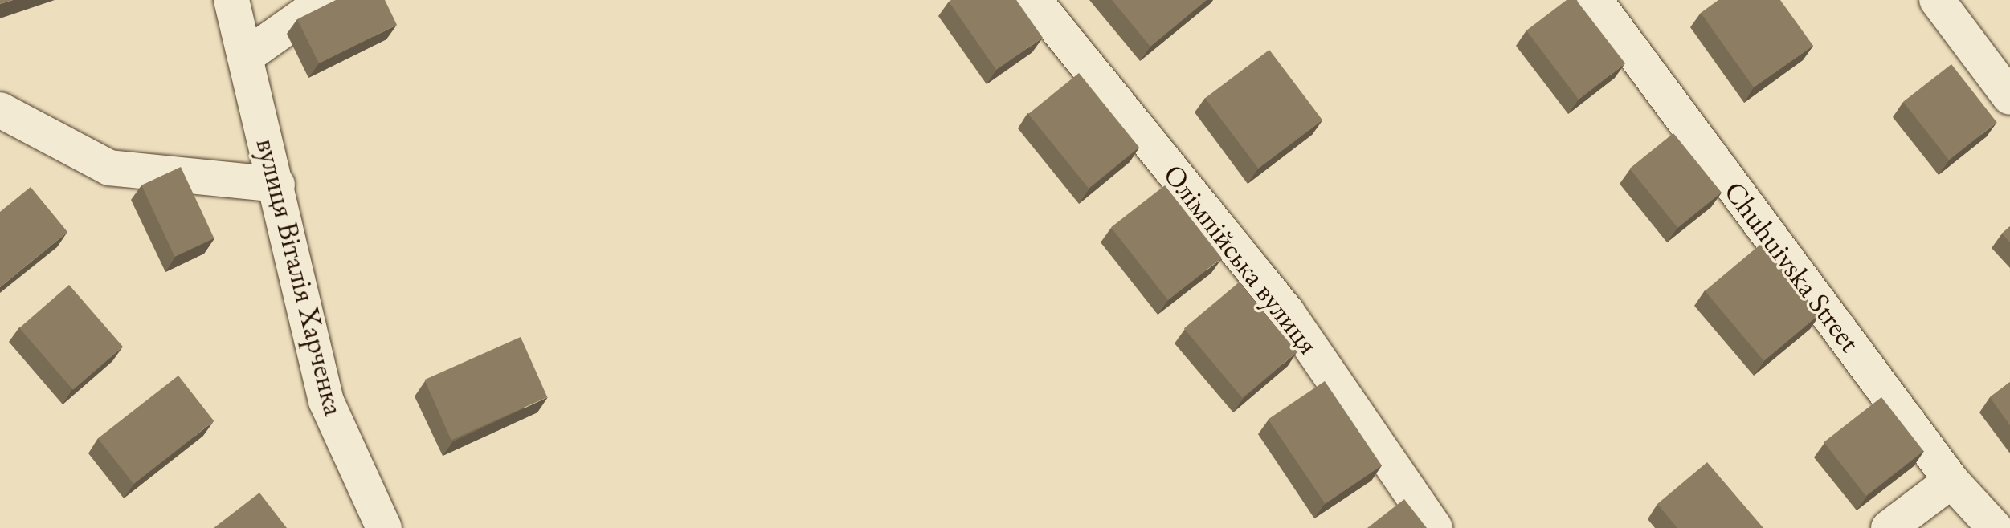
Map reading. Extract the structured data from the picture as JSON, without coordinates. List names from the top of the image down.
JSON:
{
  "streets": {
    "street": ["Олімпійська вулиця", "Chuhuivska Street", "вулиця Віталія Харченка"]
  }
}
